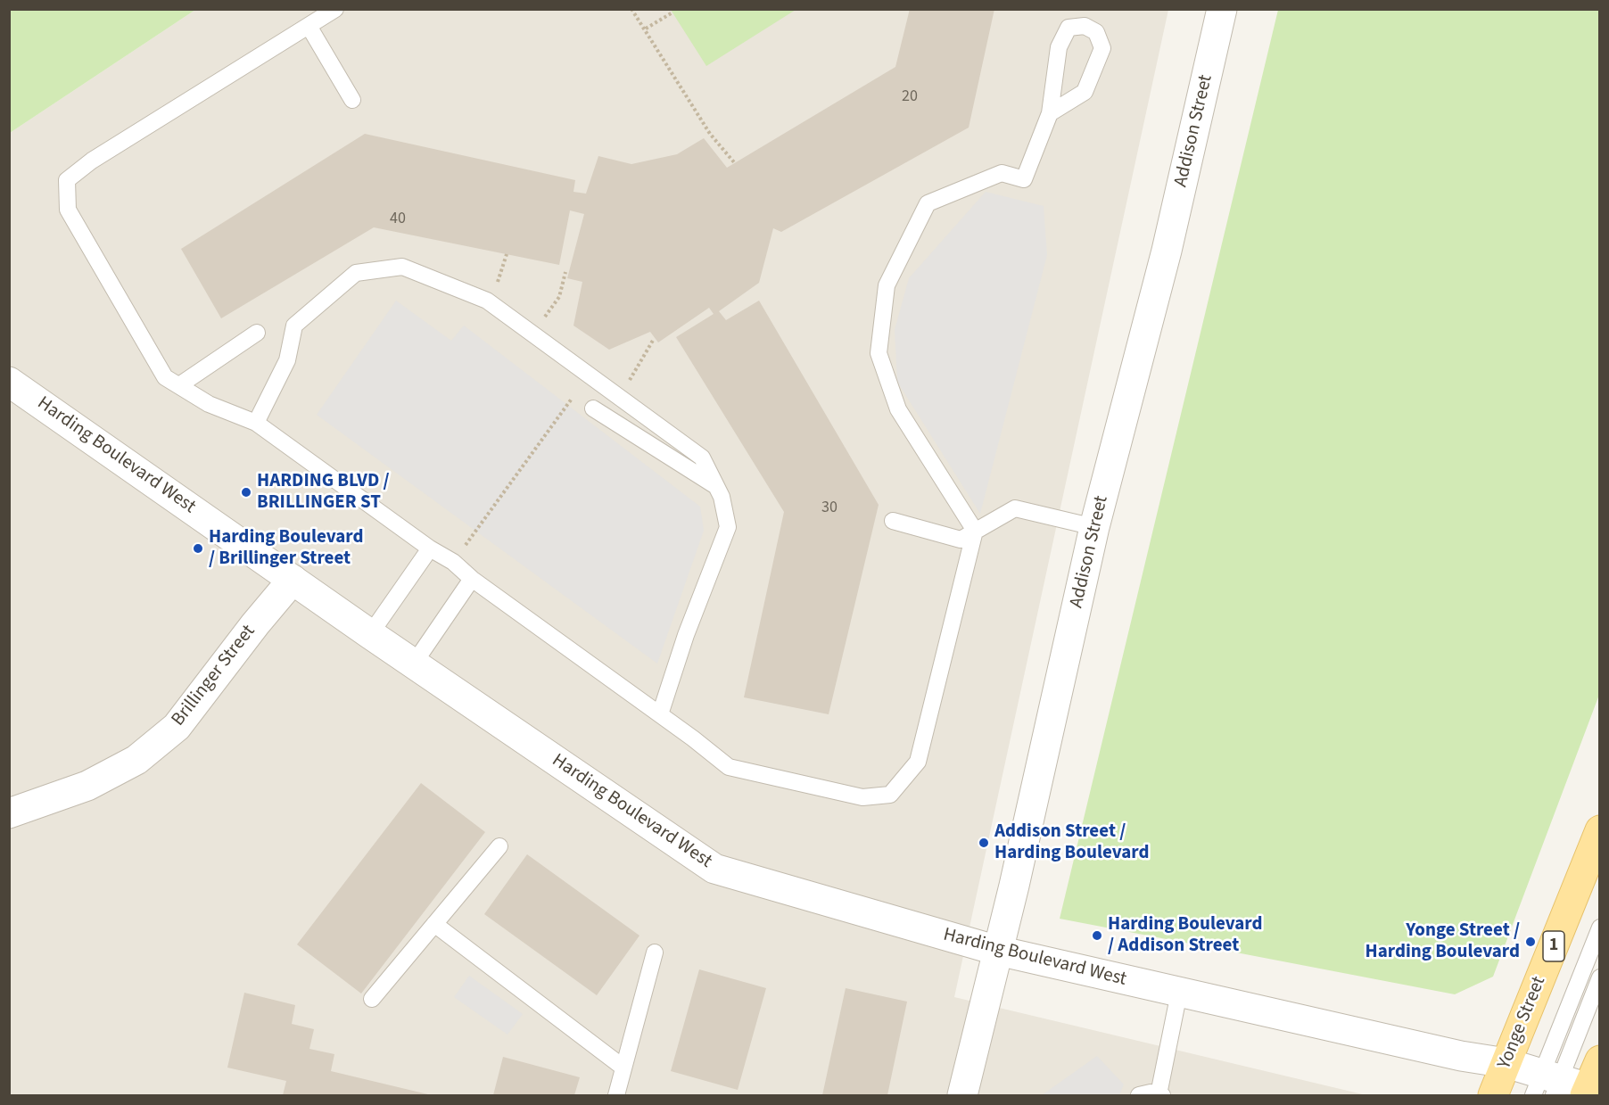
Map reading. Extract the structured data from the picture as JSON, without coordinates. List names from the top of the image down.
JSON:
{
  "streets": {
    "main road": ["1", "Yonge Street"],
    "street": ["Addison Street", "Harding Boulevard West", "Brillinger Street"]
  },
  "crossings": [
    ["Addison Street", "Harding Boulevard West"],
    ["Harding Boulevard West", "Brillinger Street"],
    ["Harding Boulevard West", "Yonge Street"]
  ],
  "places": [
    "HARDING BLVD / BRILLINGER ST",
    "Harding Boulevard / Brillinger Street",
    "Addison Street / Harding Boulevard",
    "Harding Boulevard / Addison Street",
    "Yonge Street / Harding Boulevard"
  ],
  "house_numbers": ["20", "40", "30"]
}
